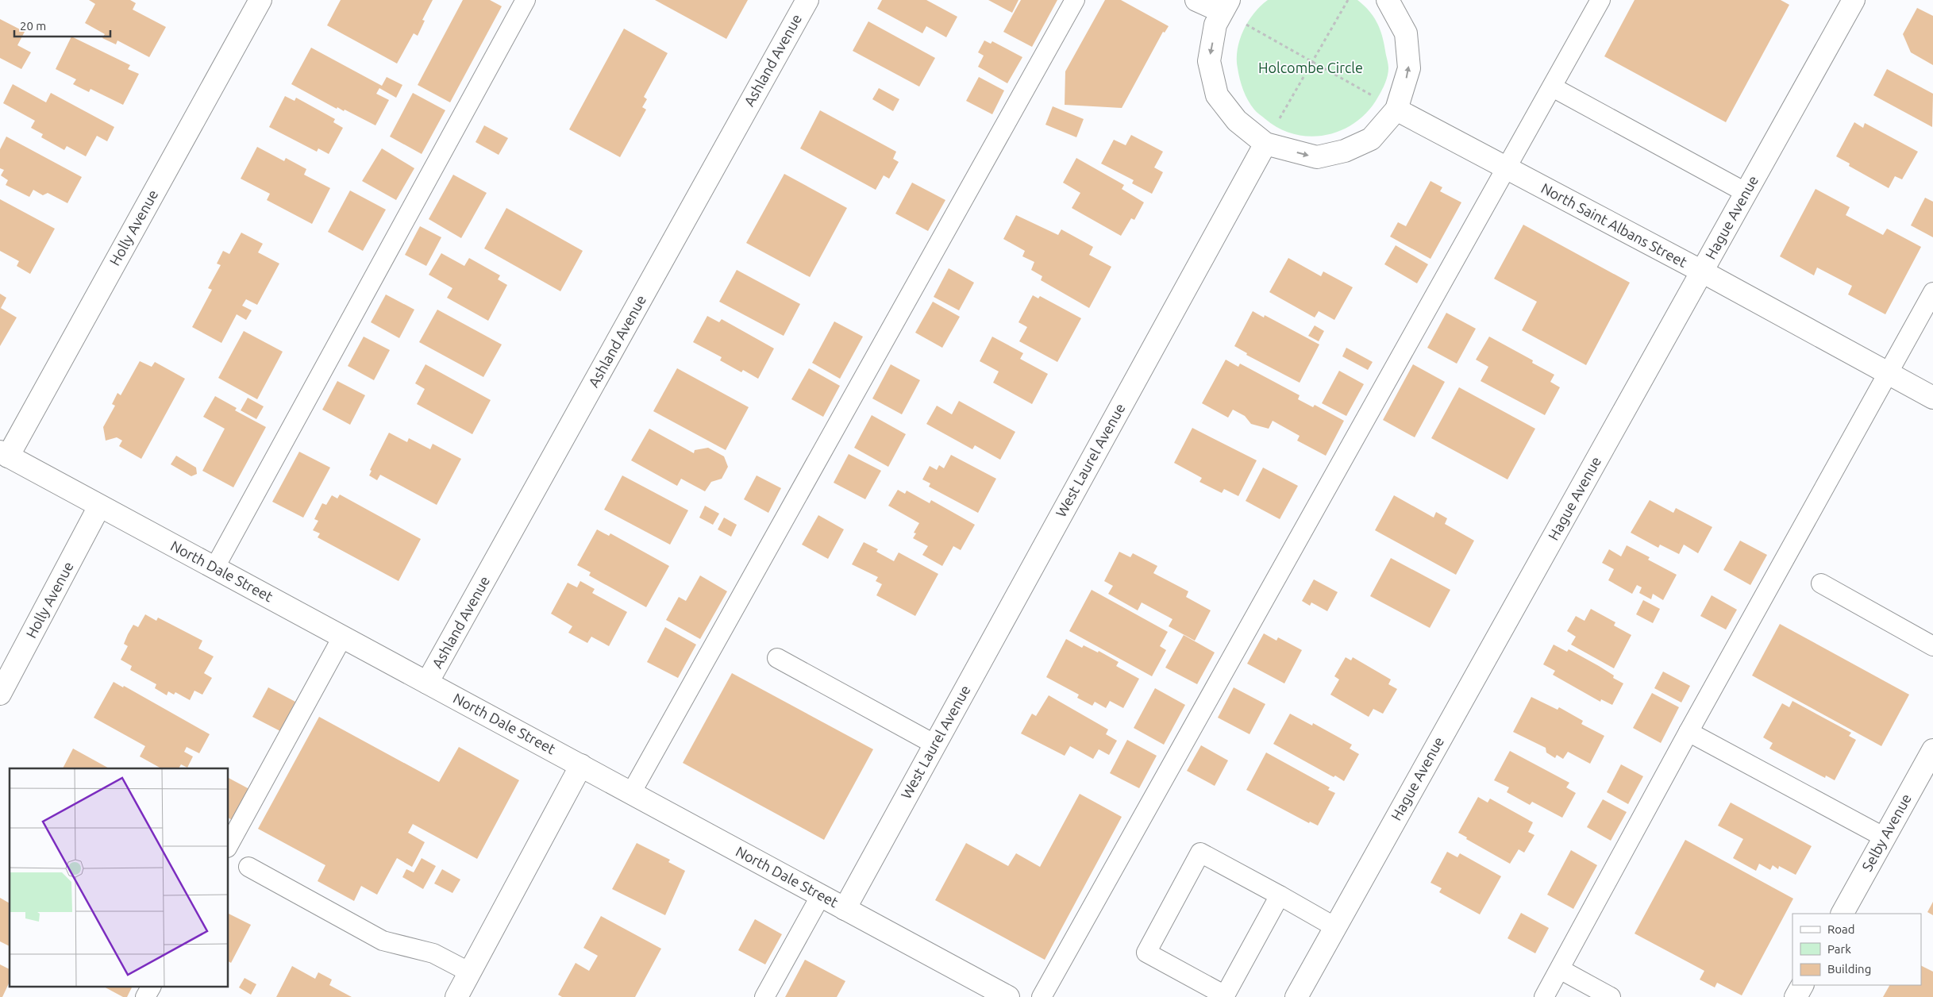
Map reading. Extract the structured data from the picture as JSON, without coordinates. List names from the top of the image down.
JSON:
{
  "streets": {
    "street": [
      "Ashland Avenue",
      "Hague Avenue",
      "North Saint Albans Street",
      "Holly Avenue",
      "West Laurel Avenue",
      "North Dale Street",
      "Selby Avenue"
    ]
  },
  "crossings": [
    ["Ashland Avenue", "North Dale Street"],
    ["Hague Avenue", "North Saint Albans Street"],
    ["Holly Avenue", "North Dale Street"],
    ["West Laurel Avenue", "North Dale Street"]
  ],
  "parks": ["Holcombe Circle"],
  "legend": ["Road", "Park", "Building"],
  "scale_bar": "20 m"
}
